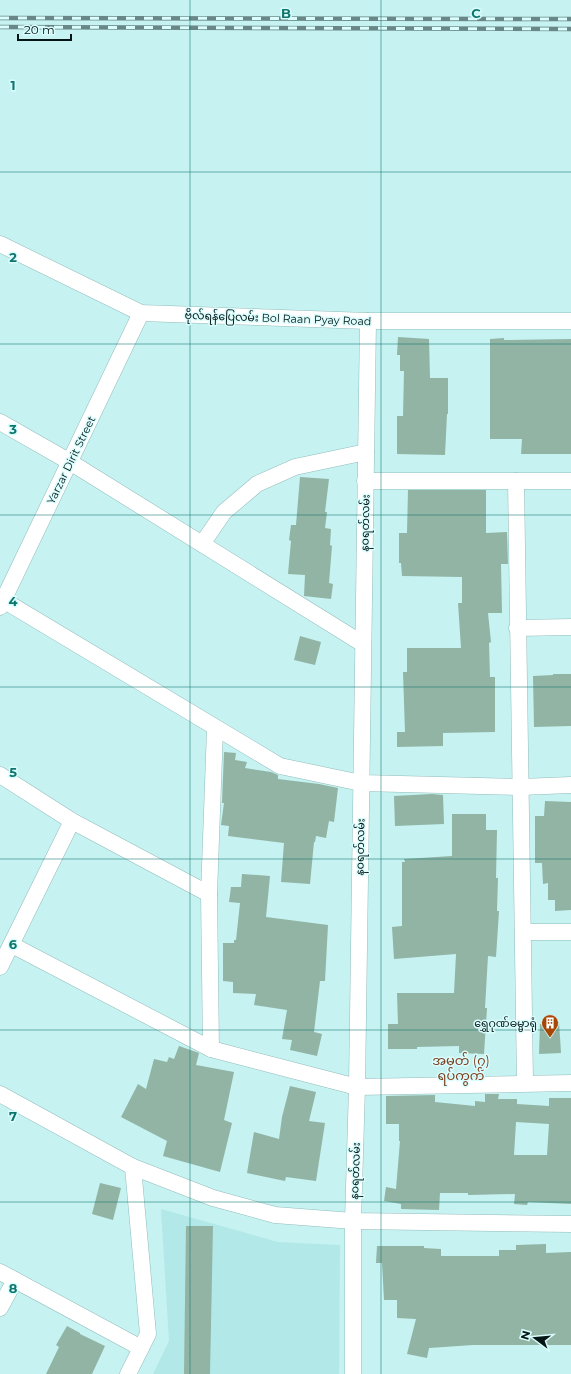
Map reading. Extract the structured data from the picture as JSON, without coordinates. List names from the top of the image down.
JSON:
{
  "streets": {
    "street": ["ဗိုလ်ရန်ပြေလမ်း Bol Raan Pyay Road", "Yarzar Dirit Street", "နဝရတ်လမ်း"]
  },
  "crossings": [
    ["ဗိုလ်ရန်ပြေလမ်း Bol Raan Pyay Road", "Yarzar Dirit Street"],
    ["ဗိုလ်ရန်ပြေလမ်း Bol Raan Pyay Road", "နဝရတ်လမ်း"]
  ],
  "districts": ["အမှတ် (၇) ရပ်ကွက်"],
  "places": {
    "building": ["ရွှေဂုဏ်ဓမ္မာရုံ"]
  },
  "scale_bar": "20 m",
  "north": "left",
  "grid": {
    "columns": ["B", "C"],
    "rows": [
      "1",
      "2",
      "3",
      "4",
      "5",
      "6",
      "7",
      "8"
    ]
  }
}
